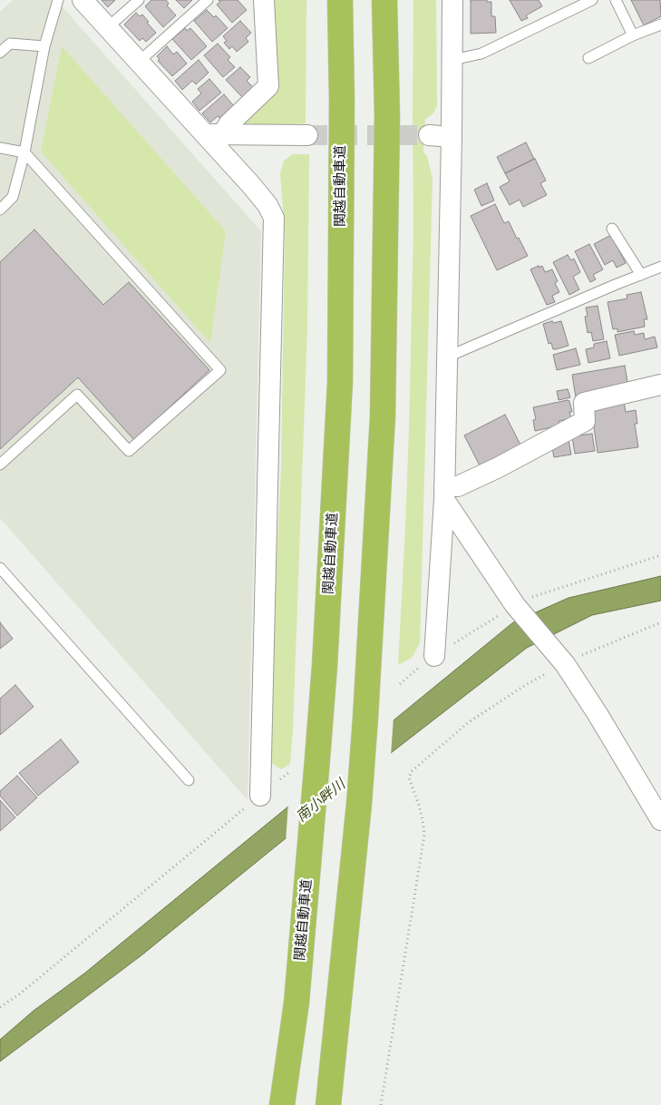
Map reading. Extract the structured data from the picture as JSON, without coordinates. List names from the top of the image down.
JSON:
{
  "streets": {
    "highway": ["関越自動車道"]
  },
  "water": ["南小畔川"]
}
